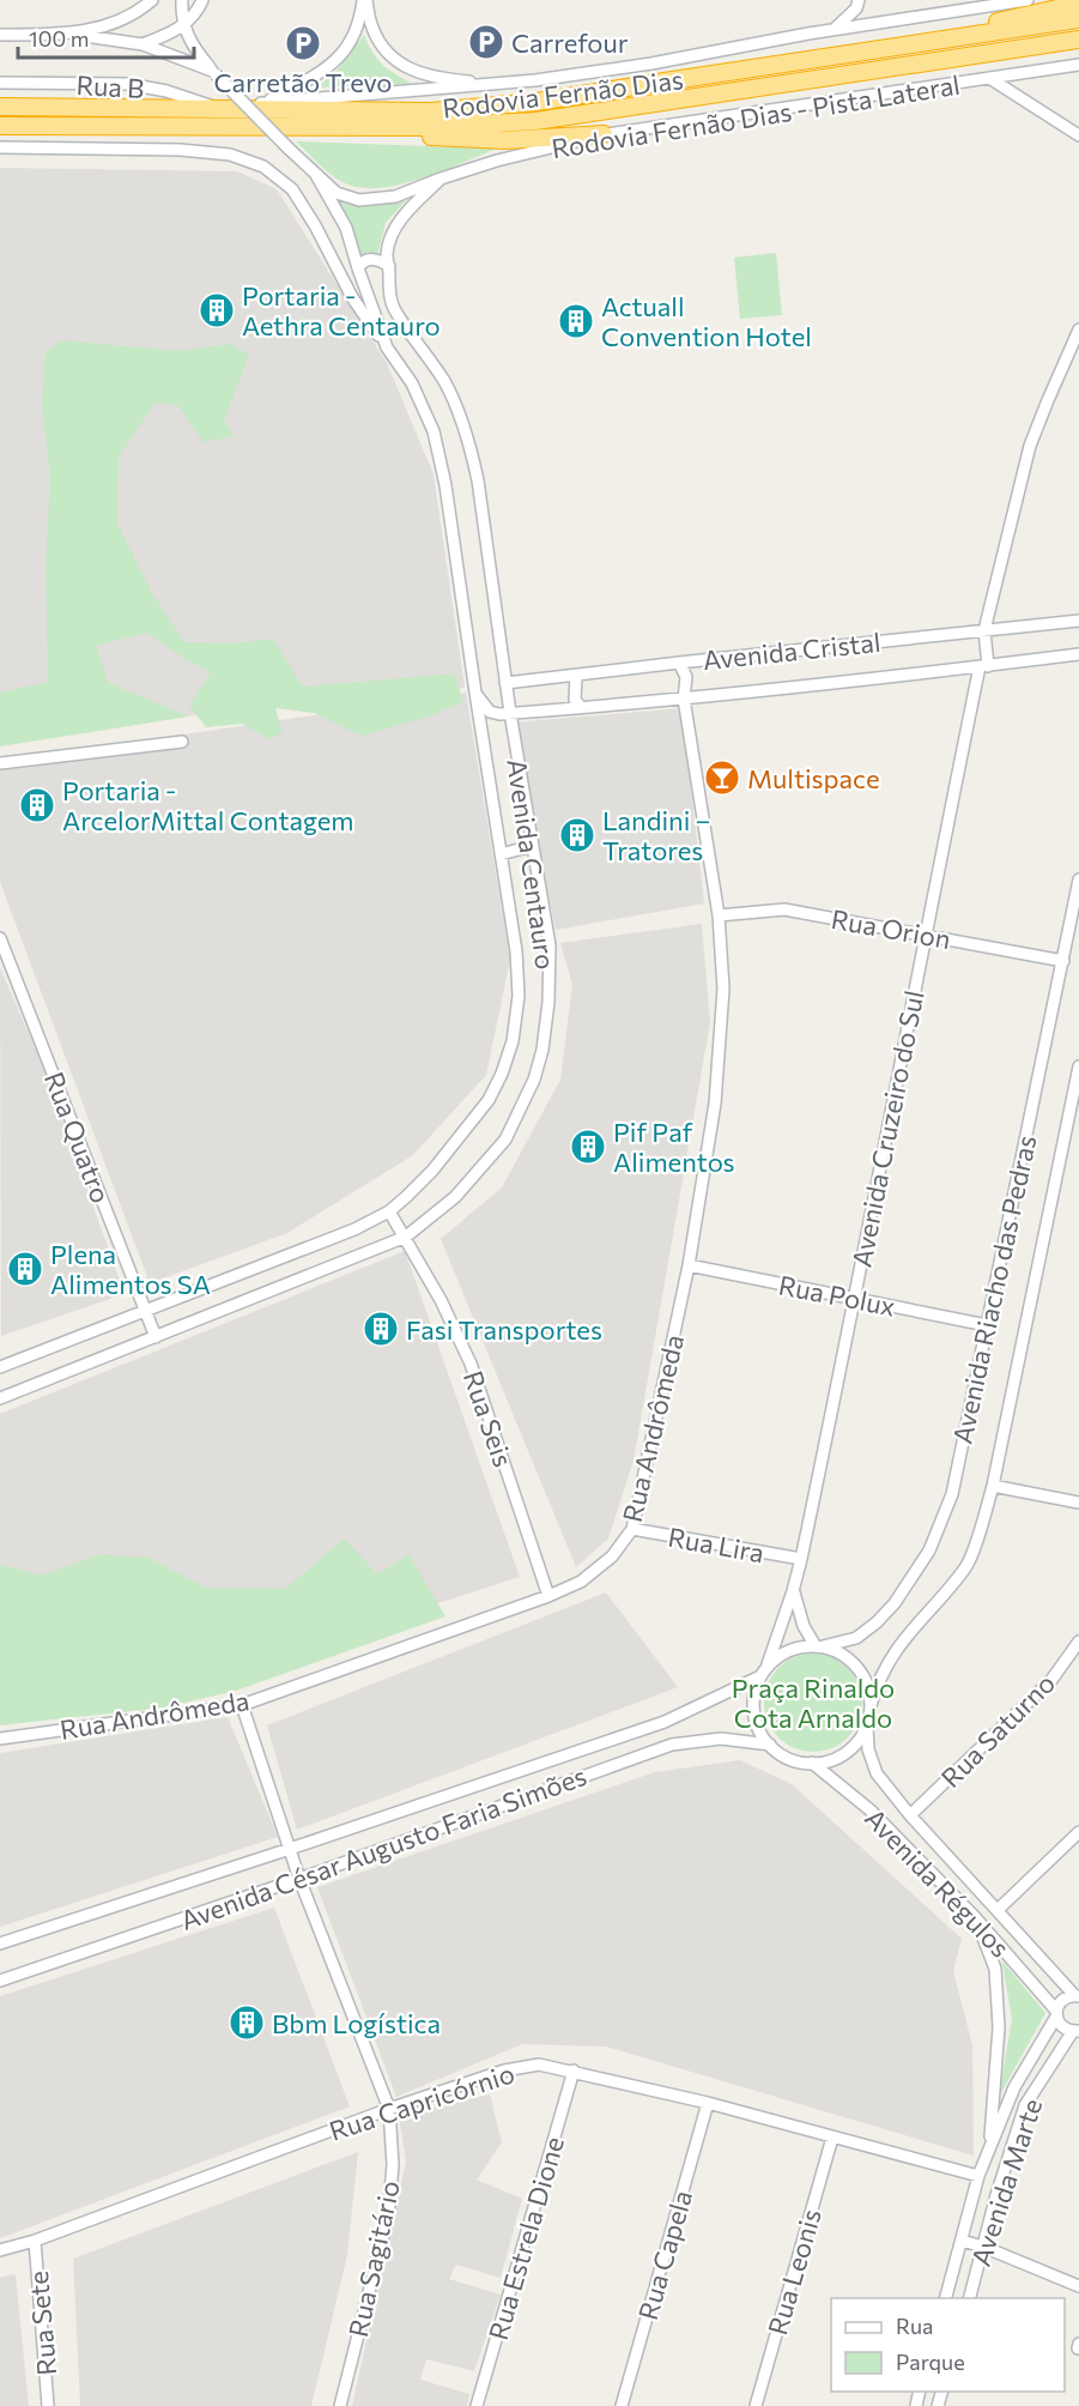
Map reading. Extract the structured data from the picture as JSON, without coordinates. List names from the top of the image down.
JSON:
{
  "streets": {
    "highway": ["Rodovia Fernão Dias"],
    "street": [
      "Rua B",
      "Rodovia Fernão Dias - Pista Lateral",
      "Avenida Cristal",
      "Avenida Centauro",
      "Rua Orion",
      "Avenida Cruzeiro do Sul",
      "Rua Quatro",
      "Avenida Riacho das Pedras",
      "Rua Polux",
      "Rua Seis",
      "Rua Andrômeda",
      "Rua Lira",
      "Rua Saturno",
      "Avenida César Augusto Faria Simões",
      "Avenida Régulos",
      "Rua Capricórnio",
      "Avenida Marte",
      "Rua Estrela Dione",
      "Rua Capela",
      "Rua Sagitário",
      "Rua Leonis",
      "Rua Sete"
    ]
  },
  "crossings": [
    ["Rua B", "Rodovia Fernão Dias"],
    ["Rodovia Fernão Dias - Pista Lateral", "Avenida Centauro"],
    ["Avenida Cristal", "Avenida Centauro"],
    ["Avenida Cristal", "Avenida Cruzeiro do Sul"],
    ["Avenida Cristal", "Rua Andrômeda"],
    ["Avenida Centauro", "Rua Quatro"],
    ["Avenida Centauro", "Rua Seis"],
    ["Rua Orion", "Avenida Cruzeiro do Sul"],
    ["Rua Orion", "Avenida Riacho das Pedras"],
    ["Rua Orion", "Rua Andrômeda"],
    ["Avenida Cruzeiro do Sul", "Avenida Riacho das Pedras"],
    ["Avenida Cruzeiro do Sul", "Rua Polux"],
    ["Avenida Cruzeiro do Sul", "Rua Lira"],
    ["Avenida Cruzeiro do Sul", "Avenida César Augusto Faria Simões"],
    ["Avenida Cruzeiro do Sul", "Avenida Régulos"],
    ["Avenida Riacho das Pedras", "Rua Polux"],
    ["Avenida Riacho das Pedras", "Avenida César Augusto Faria Simões"],
    ["Avenida Riacho das Pedras", "Avenida Régulos"],
    ["Rua Polux", "Rua Andrômeda"],
    ["Rua Seis", "Rua Andrômeda"],
    ["Rua Andrômeda", "Rua Lira"],
    ["Rua Andrômeda", "Rua Sagitário"],
    ["Rua Saturno", "Avenida Régulos"],
    ["Avenida César Augusto Faria Simões", "Avenida Régulos"],
    ["Avenida César Augusto Faria Simões", "Rua Sagitário"],
    ["Avenida Régulos", "Avenida Marte"],
    ["Rua Capricórnio", "Avenida Marte"],
    ["Rua Capricórnio", "Rua Estrela Dione"],
    ["Rua Capricórnio", "Rua Capela"],
    ["Rua Capricórnio", "Rua Sagitário"],
    ["Rua Capricórnio", "Rua Leonis"],
    ["Rua Capricórnio", "Rua Sete"]
  ],
  "parks": ["Praça Rinaldo Cota Arnaldo"],
  "places": {
    "parking": ["Carrefour", "Carretão Trevo"],
    "building": [
      "Portaria - Aethra Centauro",
      "Actuall Convention Hotel",
      "Portaria - ArcelorMittal Contagem",
      "Landini – Tratores",
      "Pif Paf Alimentos",
      "Plena Alimentos SA",
      "Fasi Transportes",
      "Bbm Logística"
    ],
    "bar": ["Multispace"]
  },
  "legend": ["Rua", "Parque"],
  "scale_bar": "100 m"
}
